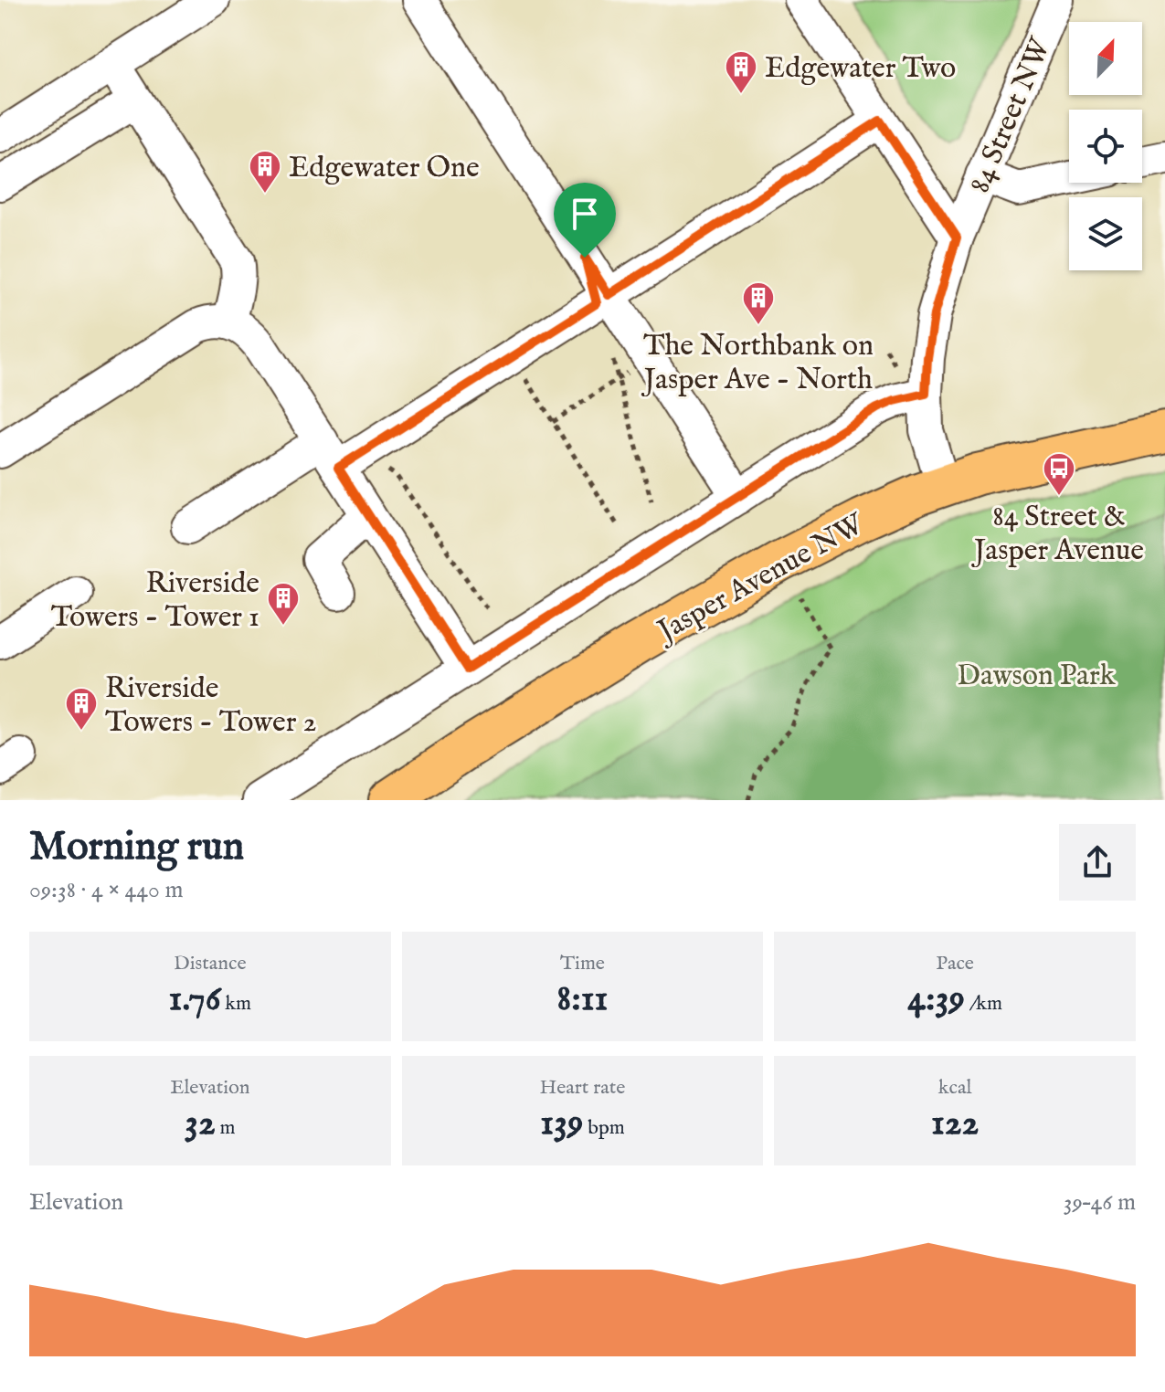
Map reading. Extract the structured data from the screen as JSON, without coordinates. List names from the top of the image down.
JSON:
{
  "streets": {
    "main road": ["Jasper Avenue NW"],
    "street": ["84 Street NW"]
  },
  "crossings": [
    ["84 Street NW", "Jasper Avenue NW"]
  ],
  "parks": ["Dawson Park"],
  "places": {
    "building": [
      "Edgewater Two",
      "Edgewater One",
      "The Northbank on Jasper Ave - North",
      "Riverside Towers - Tower 1",
      "Riverside Towers - Tower 2"
    ],
    "bus stop": ["84 Street & Jasper Avenue"]
  },
  "north": "top right",
  "page": {
    "heading": ["Morning run", "09:38 · 4 × 440 m"],
    "stats": [
      ["Distance", "1.76 km"],
      ["Time", "8:11"],
      ["Pace", "4:39 /km"],
      ["Elevation", "32 m"],
      ["Heart rate", "139 bpm"],
      ["kcal", "122"]
    ],
    "chart": ["Elevation", "39–46 m"]
  }
}
